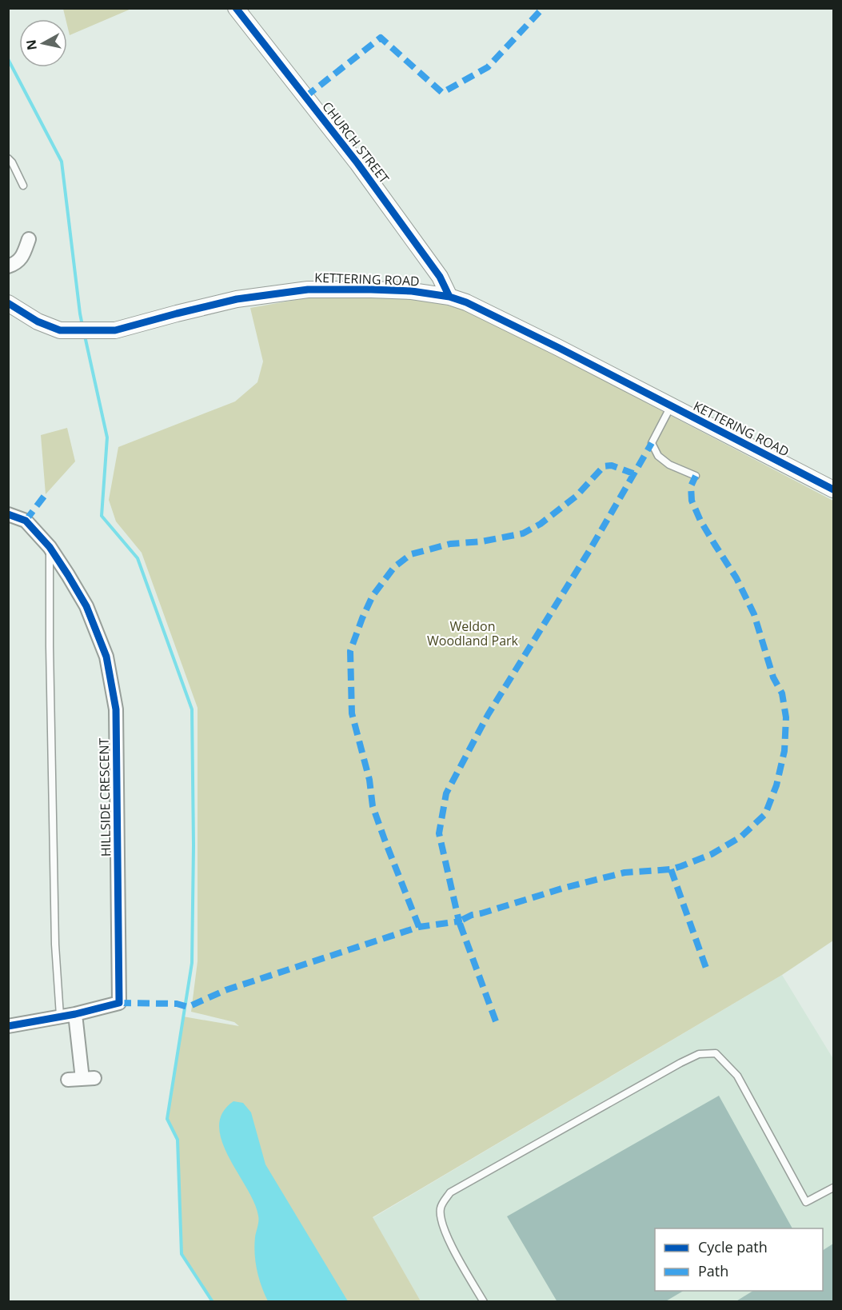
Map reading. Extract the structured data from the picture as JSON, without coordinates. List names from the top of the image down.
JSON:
{
  "streets": {
    "street": ["CHURCH STREET", "KETTERING ROAD", "HILLSIDE CRESCENT"]
  },
  "crossings": [
    ["CHURCH STREET", "KETTERING ROAD"]
  ],
  "parks": ["Weldon Woodland Park"],
  "legend": ["Cycle path", "Path"],
  "north": "left"
}
